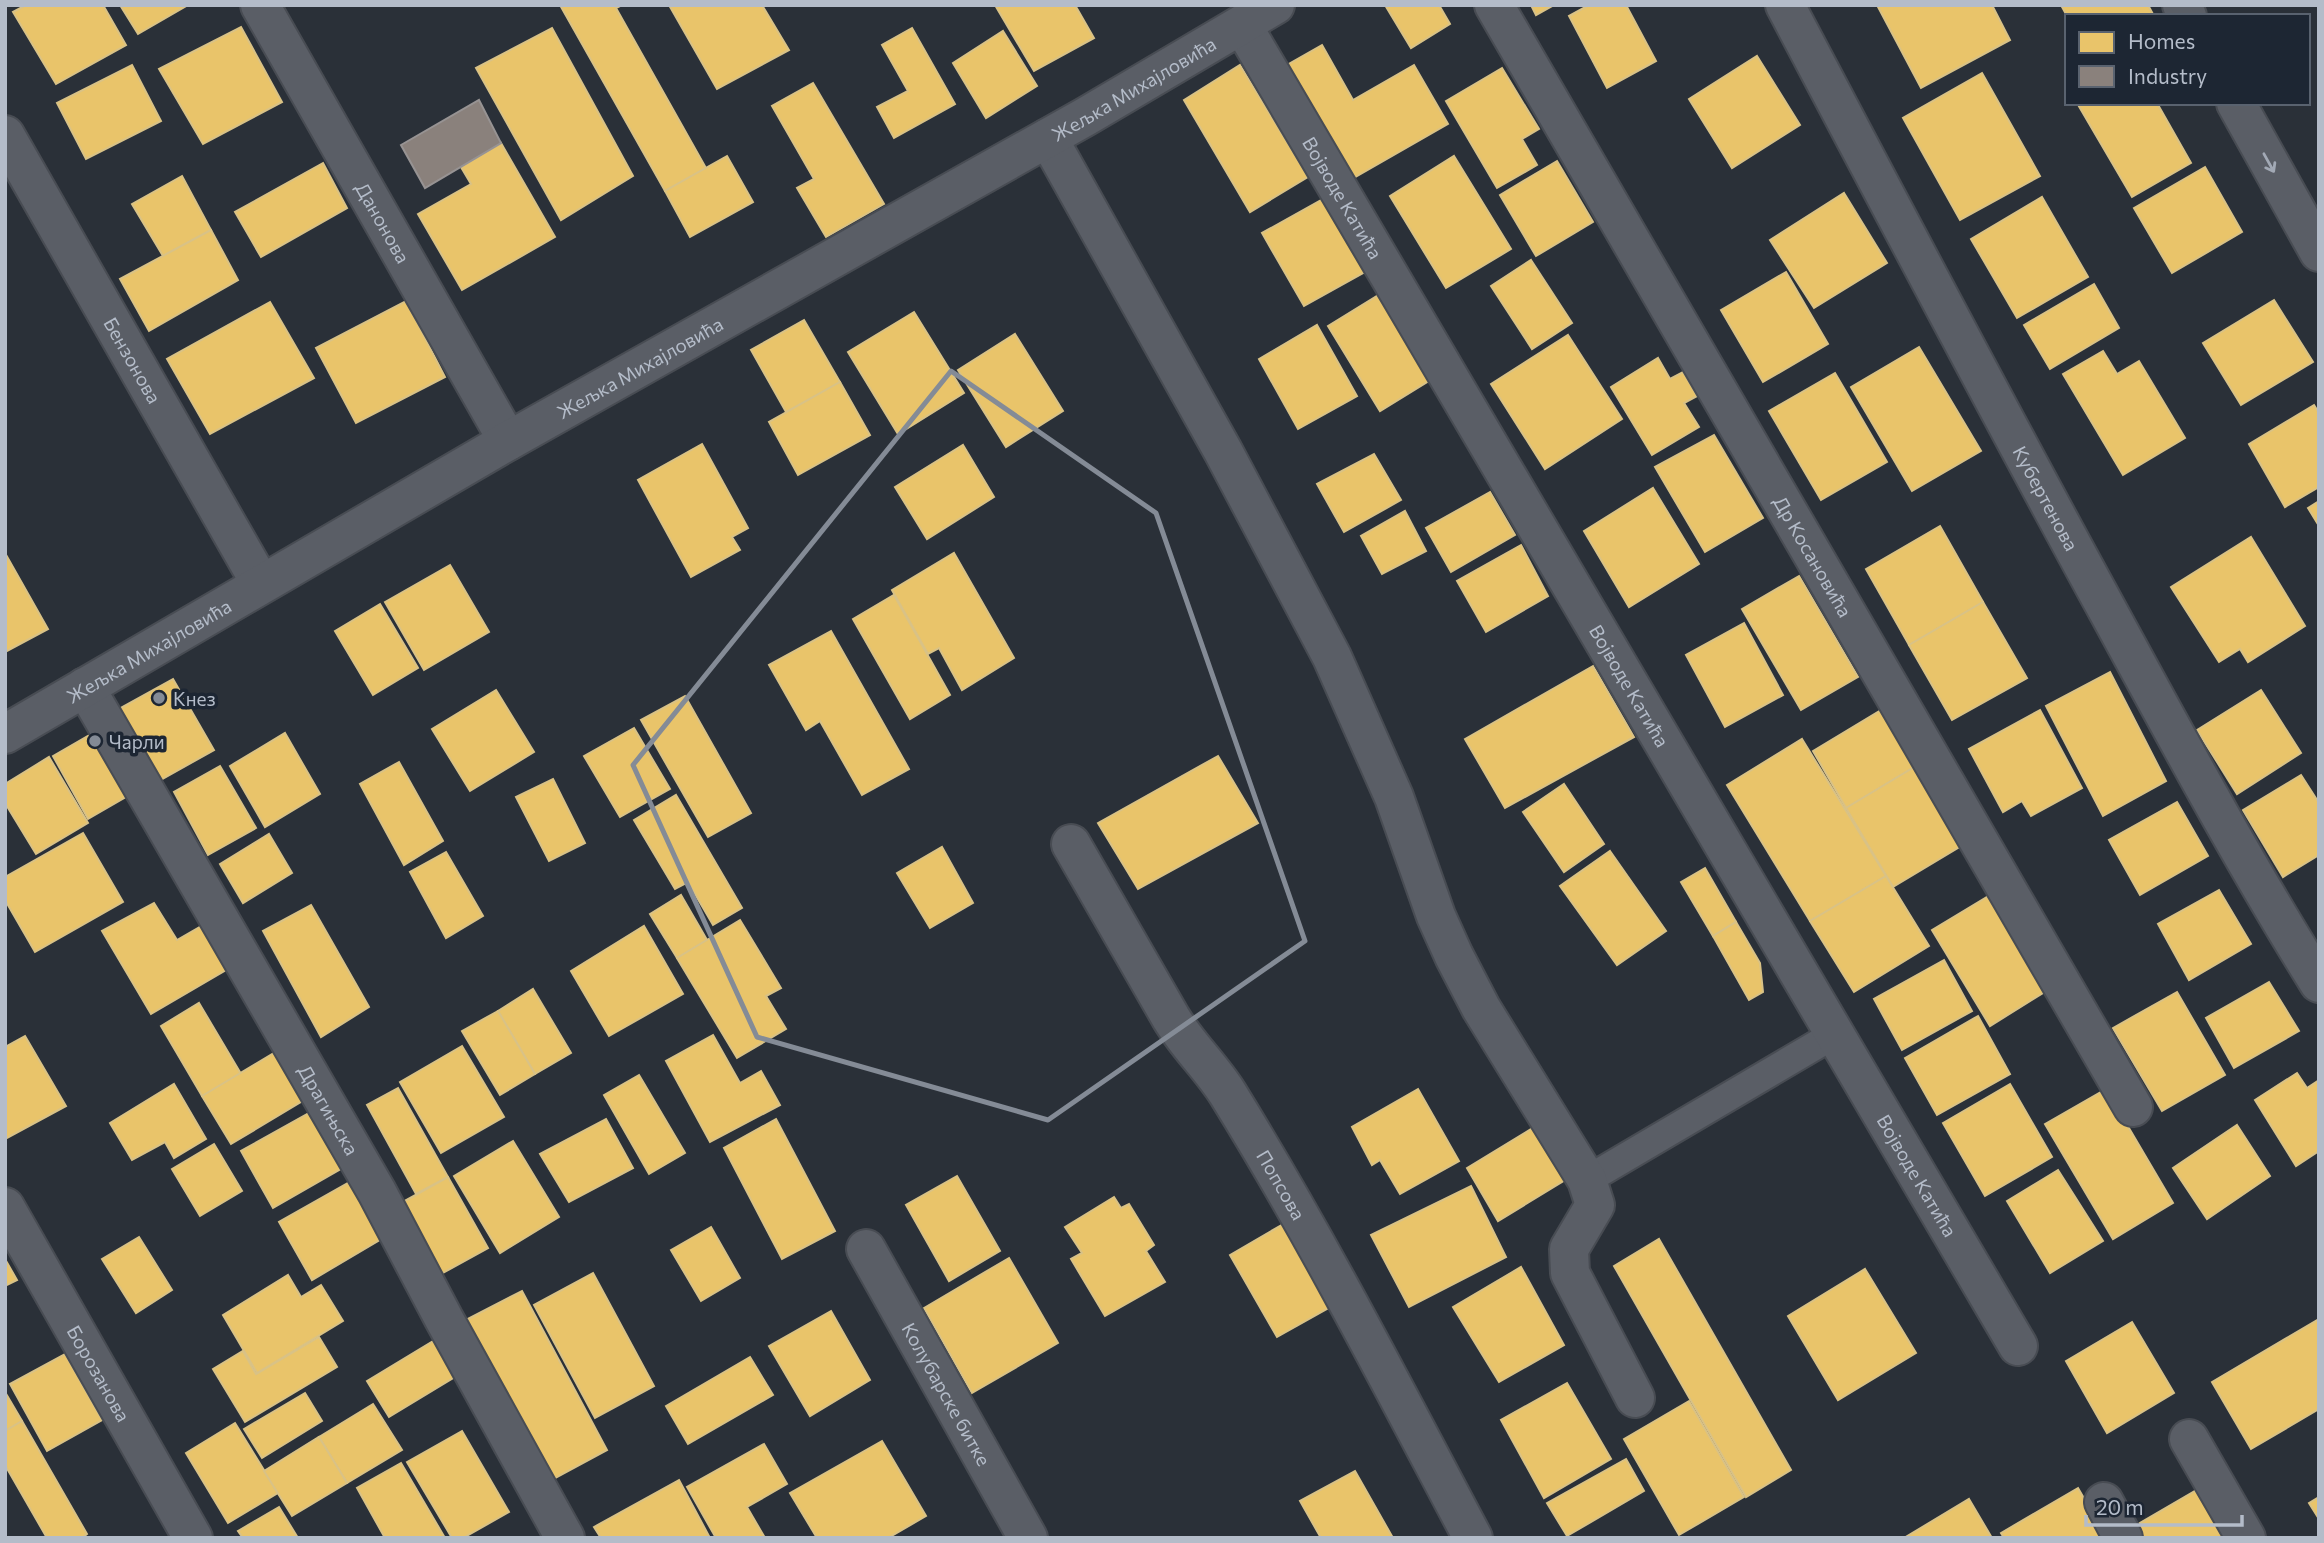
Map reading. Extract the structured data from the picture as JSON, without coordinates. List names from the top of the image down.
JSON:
{
  "streets": {
    "street": [
      "Жељка Михајловића",
      "Војводе Катића",
      "Данонова",
      "Бензонова",
      "Кубертенова",
      "Др Косановића",
      "Драгињска",
      "Попсова",
      "Борозанова",
      "Колубарске битке"
    ]
  },
  "crossings": [
    ["Жељка Михајловића", "Војводе Катића"],
    ["Жељка Михајловића", "Данонова"],
    ["Жељка Михајловића", "Бензонова"],
    ["Жељка Михајловића", "Драгињска"]
  ],
  "places": ["Кнез", "Чарли"],
  "legend": ["Homes", "Industry"],
  "scale_bar": "20 m"
}
